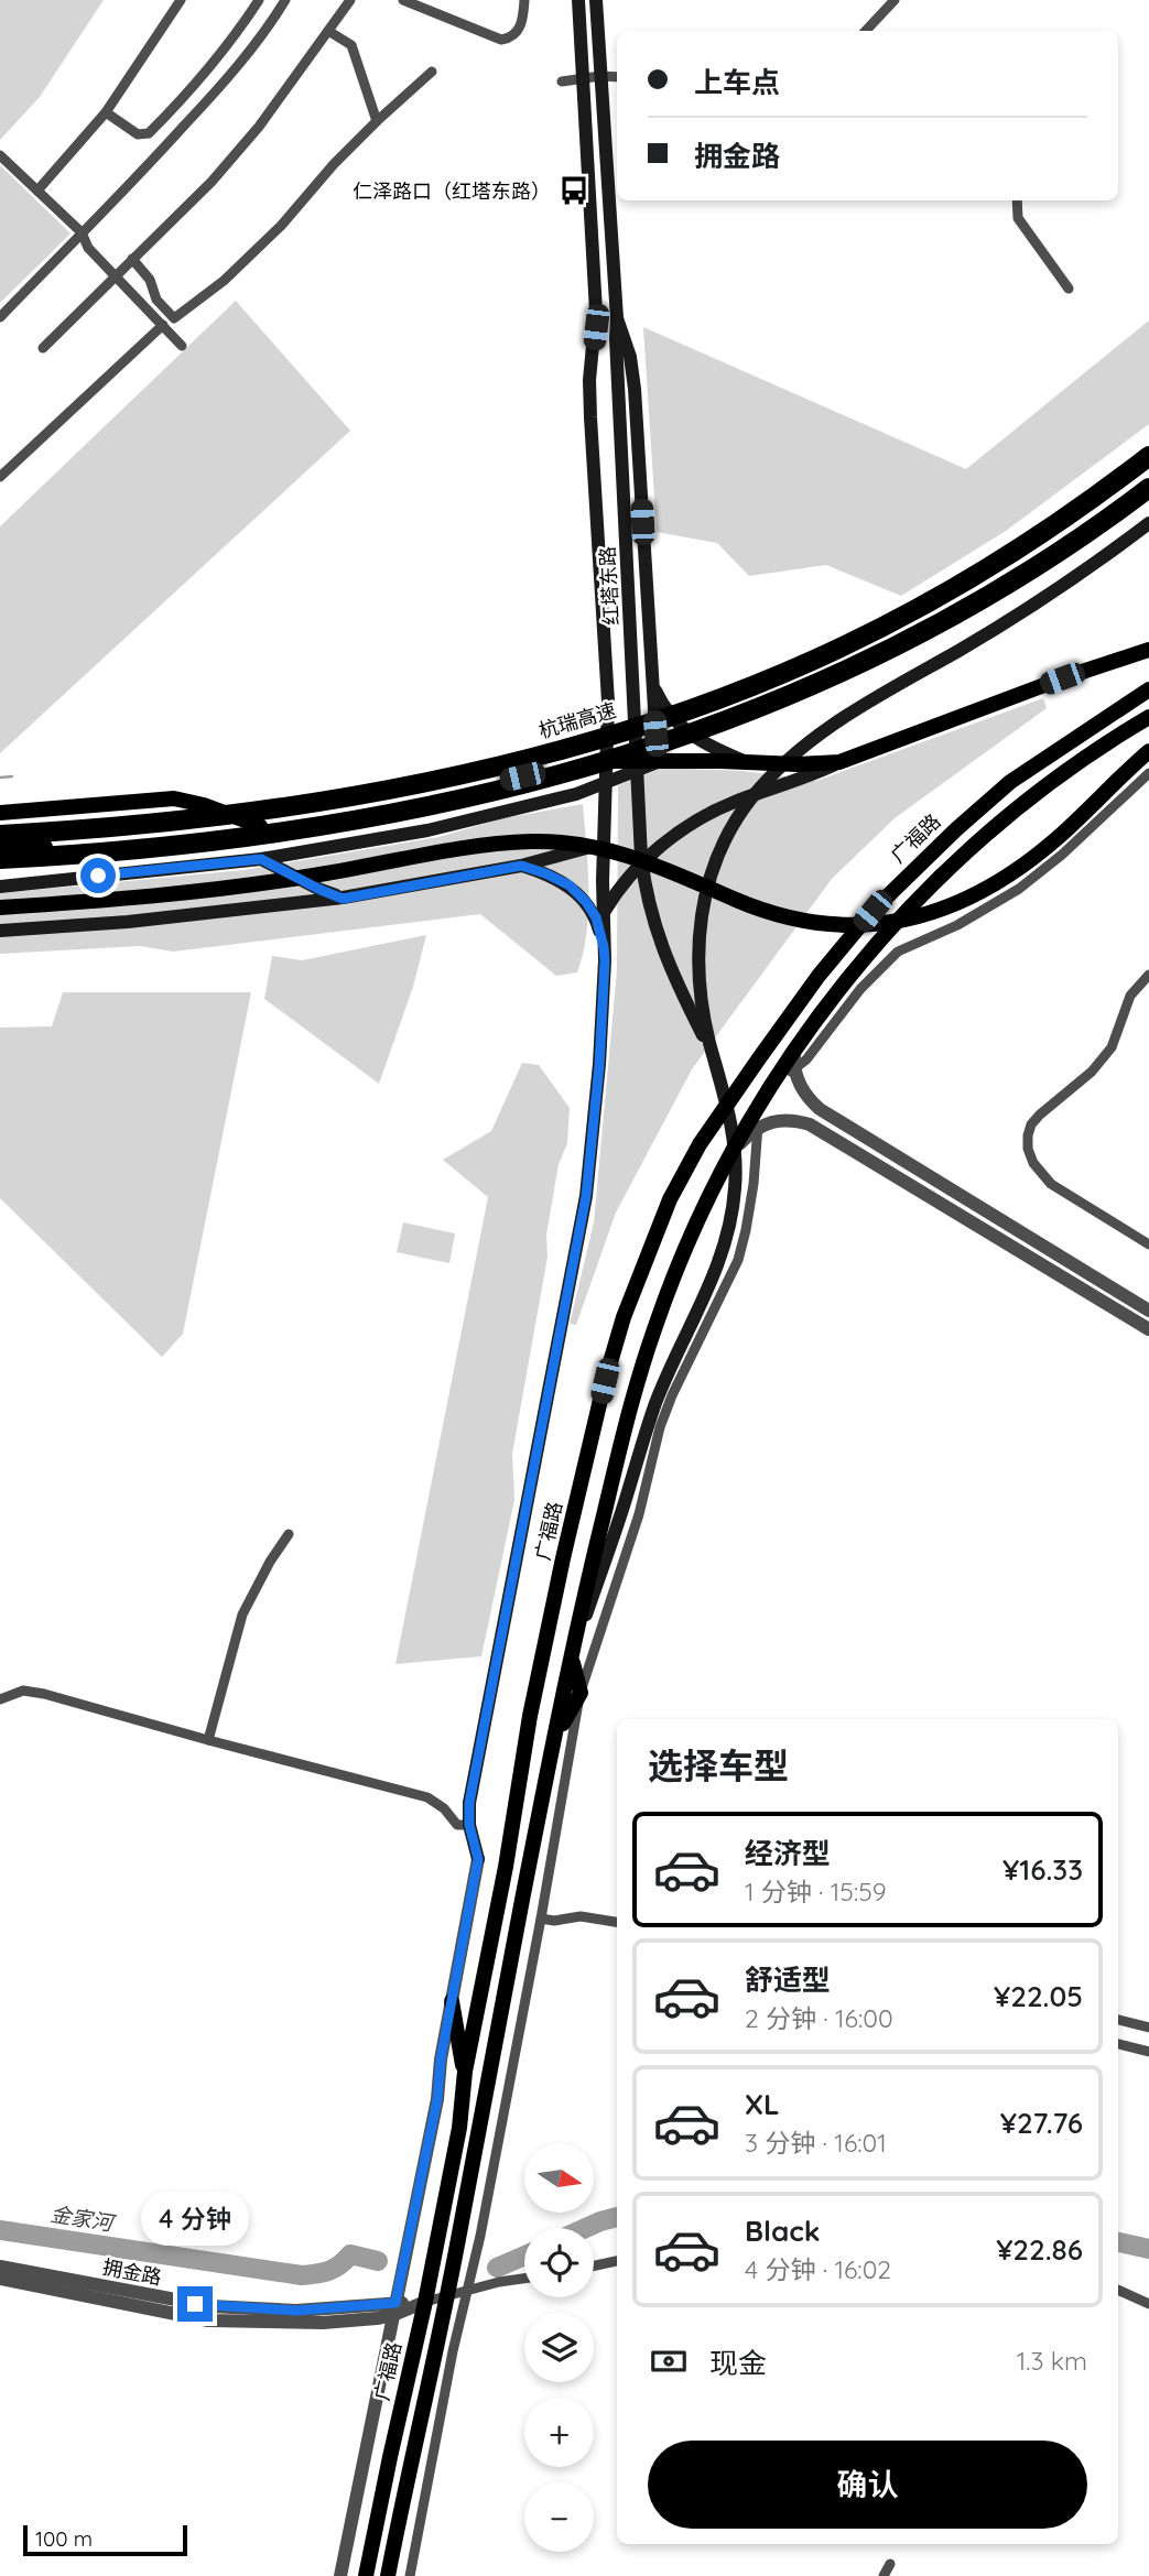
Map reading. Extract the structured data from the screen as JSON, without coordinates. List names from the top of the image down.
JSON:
{
  "streets": {
    "highway": ["杭瑞高速"],
    "main road": ["红塔东路", "广福路"],
    "street": ["拥金路"]
  },
  "crossings": [
    ["广福路", "拥金路"]
  ],
  "water": ["金家河"],
  "places": {
    "bus stop": ["仁泽路口（红塔东路）"]
  },
  "scale_bar": "100 m",
  "north": "right",
  "page": {
    "banner": ["上车点", "拥金路"],
    "heading": "选择车型",
    "list": [
      {
        "name": "经济型",
        "note": "1 分钟 · 15:59",
        "value": "¥16.33"
      },
      {
        "name": "舒适型",
        "note": "2 分钟 · 16:00",
        "value": "¥22.05"
      },
      {
        "name": "XL",
        "note": "3 分钟 · 16:01",
        "value": "¥27.76"
      },
      {
        "name": "Black",
        "note": "4 分钟 · 16:02",
        "value": "¥22.86"
      }
    ],
    "map_buttons": ["+", "−"],
    "bubble": "4 分钟",
    "pay": ["现金", "1.3 km"],
    "buttons": "确认",
    "scale": "100 m"
  }
}
